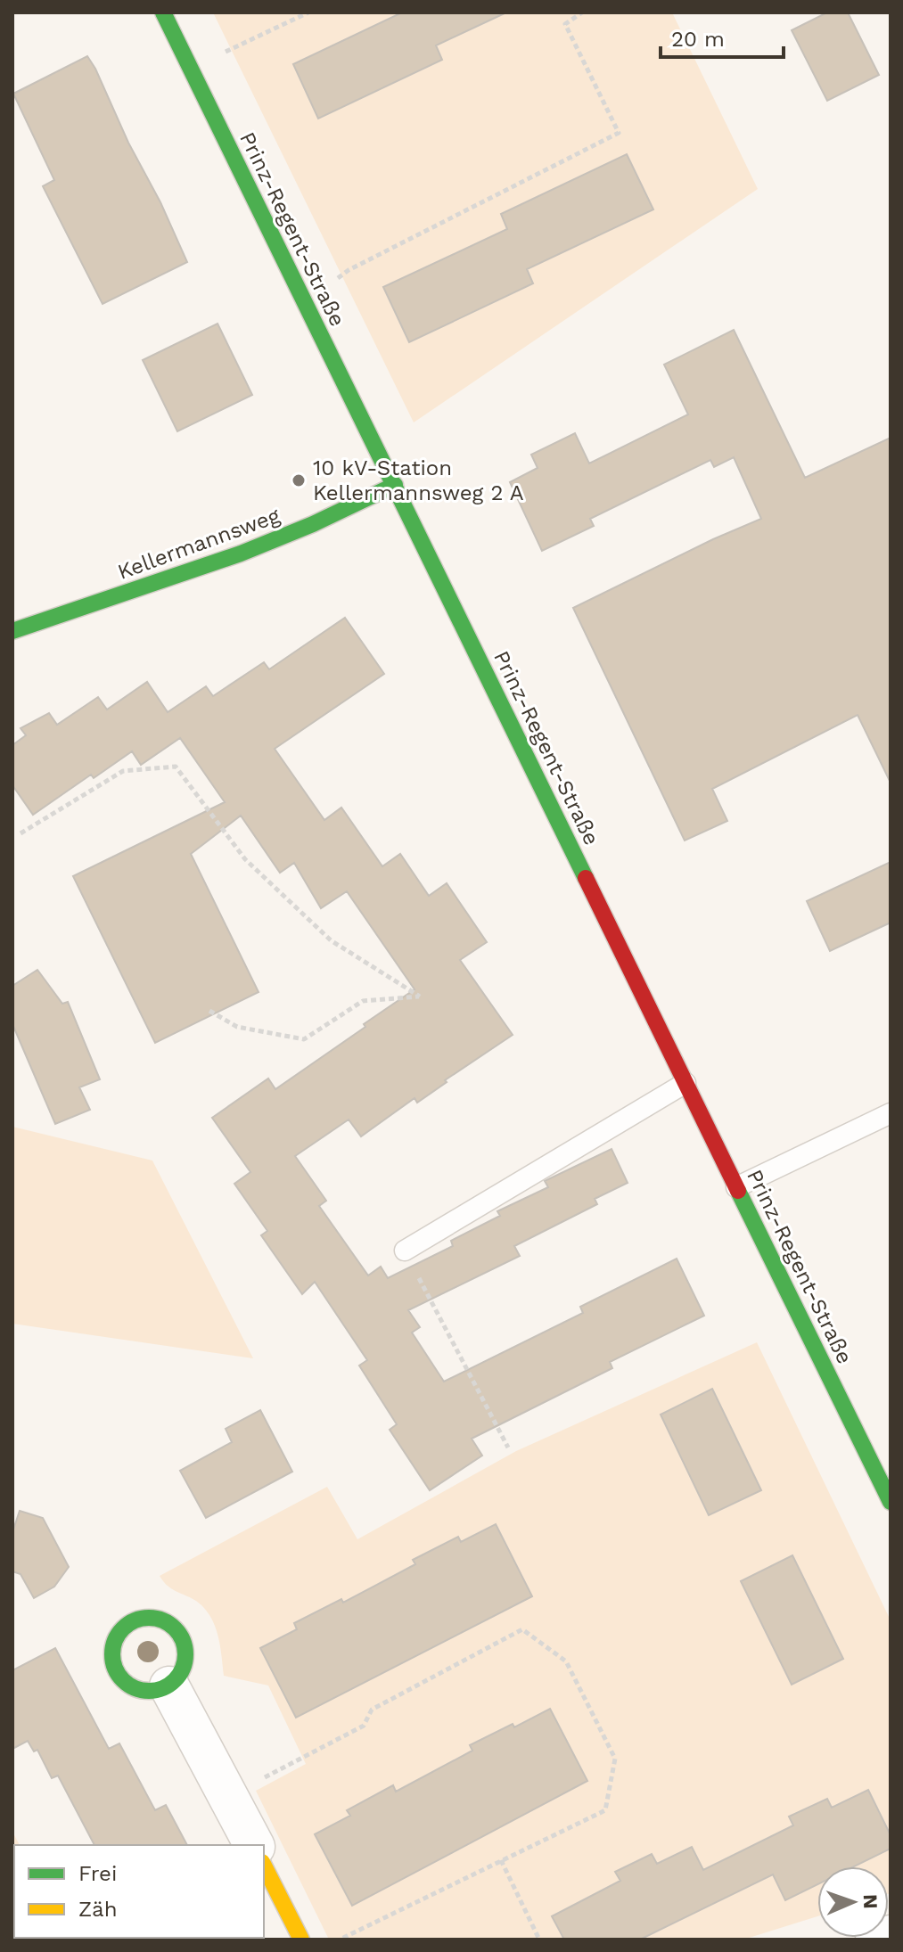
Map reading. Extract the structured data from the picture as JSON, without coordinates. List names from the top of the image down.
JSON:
{
  "streets": {
    "street": ["Prinz-Regent-Straße", "Kellermannsweg"]
  },
  "crossings": [
    ["Prinz-Regent-Straße", "Kellermannsweg"]
  ],
  "places": ["10 kV-Station Kellermannsweg 2 A"],
  "legend": ["Frei", "Zäh"],
  "scale_bar": "20 m",
  "north": "right"
}
